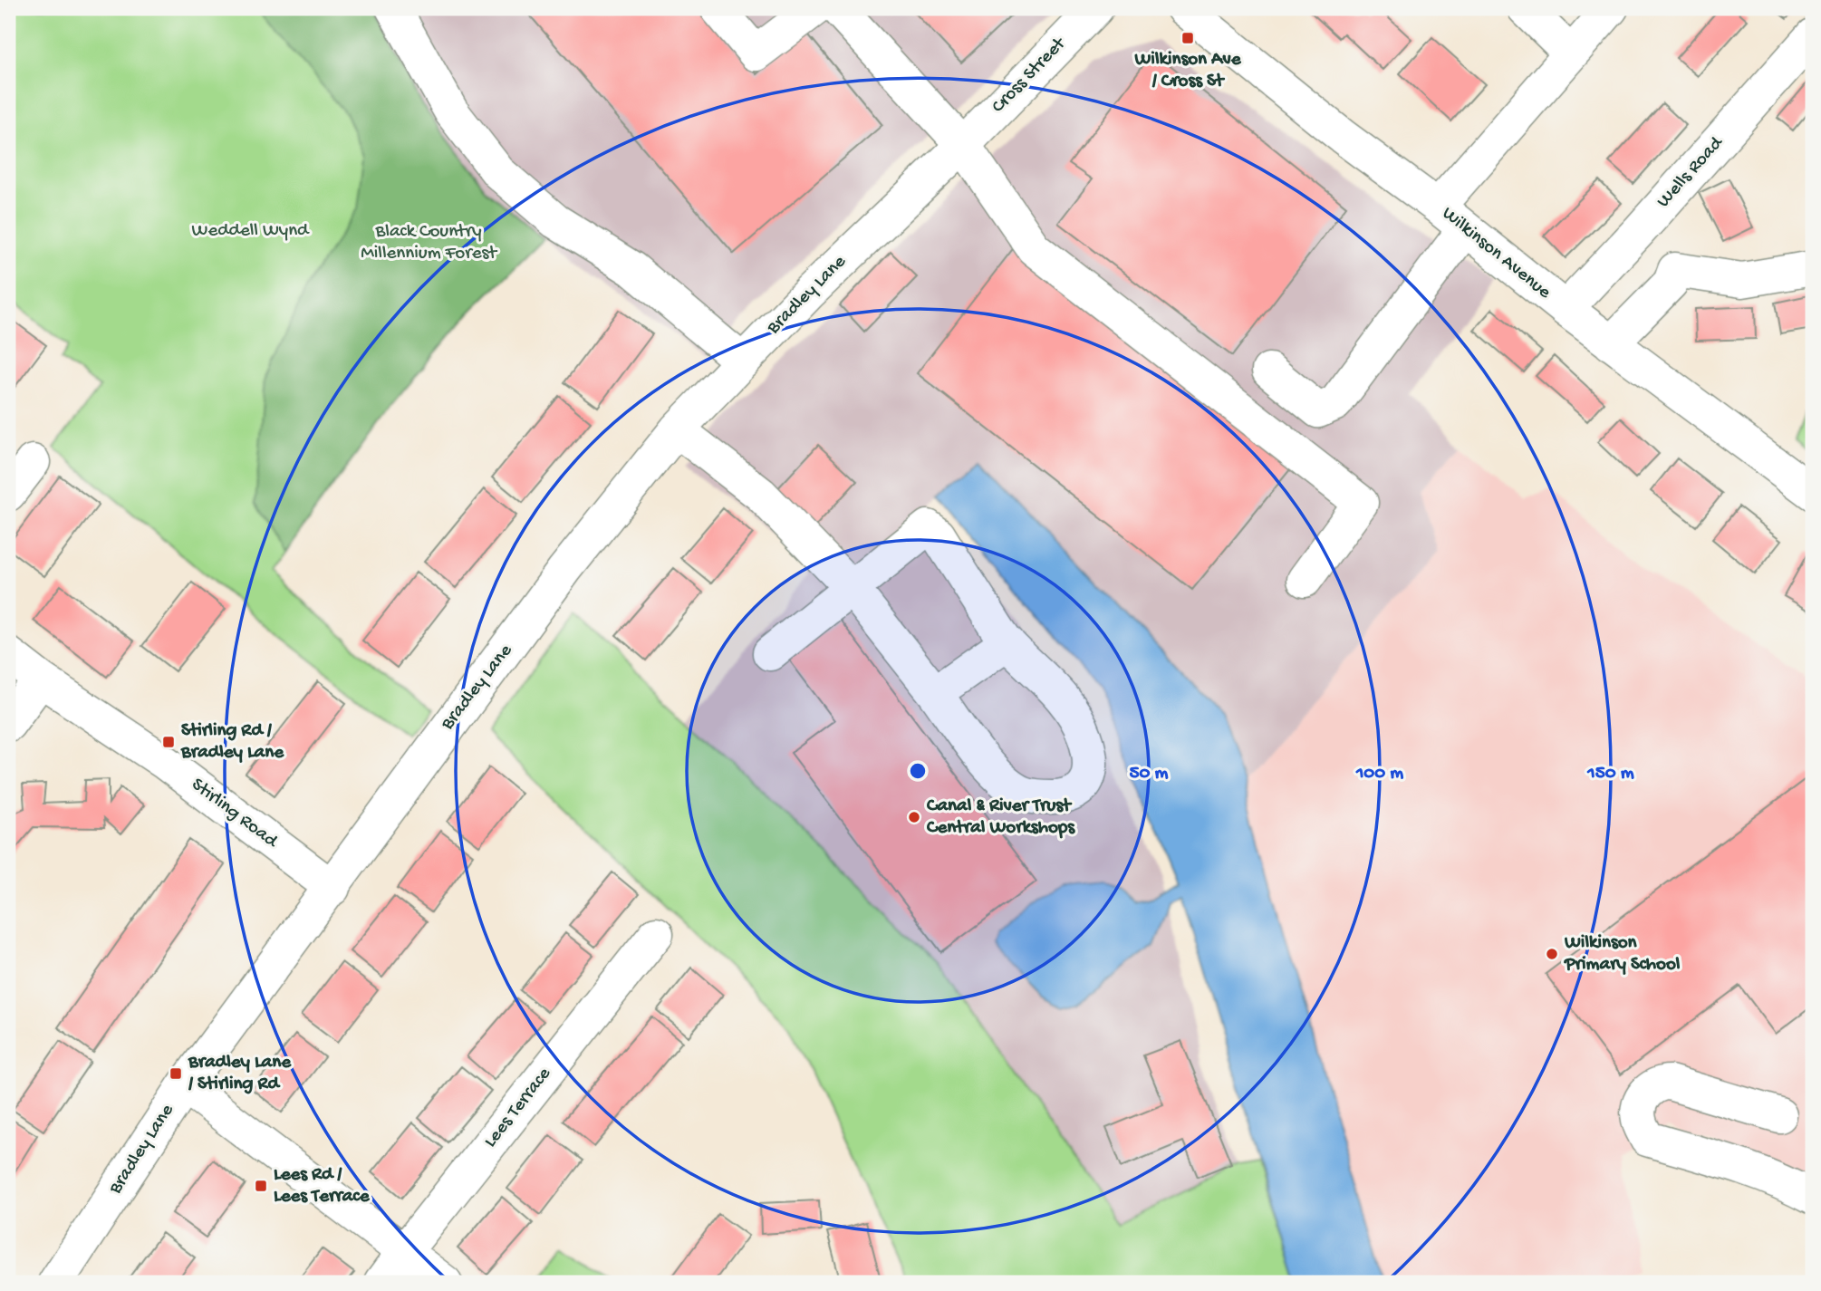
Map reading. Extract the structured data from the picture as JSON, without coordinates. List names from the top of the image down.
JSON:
{
  "streets": {
    "street": [
      "Cross Street",
      "Wells Road",
      "Wilkinson Avenue",
      "Bradley Lane",
      "Stirling Road",
      "Lees Terrace"
    ]
  },
  "crossings": [
    ["Cross Street", "Bradley Lane"],
    ["Wells Road", "Wilkinson Avenue"],
    ["Bradley Lane", "Stirling Road"]
  ],
  "parks": ["Weddell Wynd", "Black Country Millennium Forest"],
  "places": {
    "transit": [
      "Wilkinson Ave / Cross St",
      "Stirling Rd / Bradley Lane",
      "Bradley Lane / Stirling Rd",
      "Lees Rd / Lees Terrace"
    ],
    "other": ["Canal & River Trust Central Workshops", "Wilkinson Primary School"]
  },
  "rings": ["50 m", "100 m", "150 m"]
}
